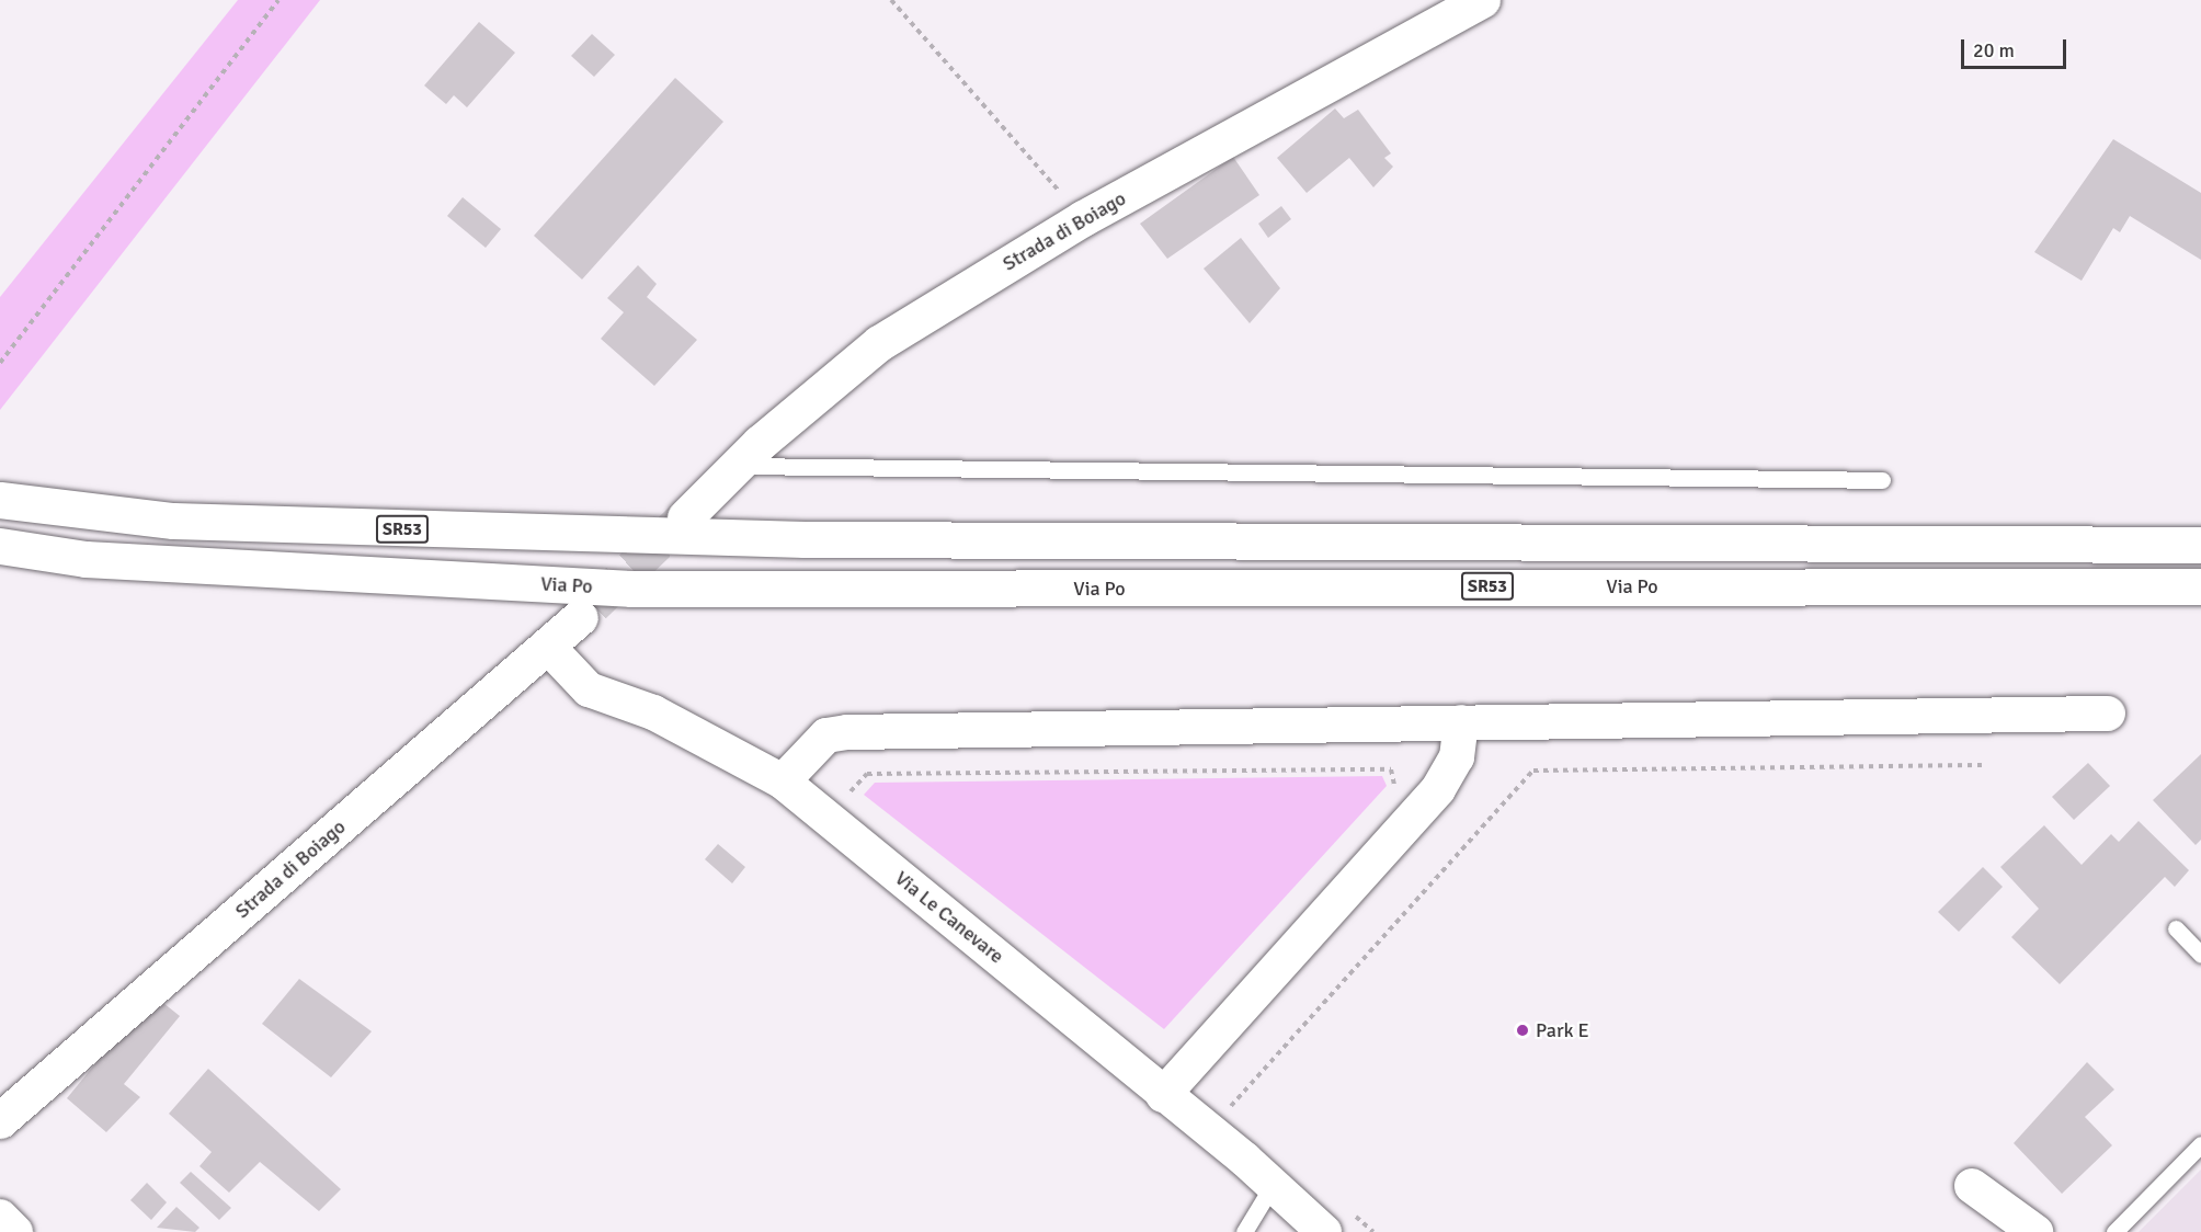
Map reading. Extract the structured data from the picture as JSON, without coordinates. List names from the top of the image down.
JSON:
{
  "streets": {
    "main road": ["Strada di Boiago", "SR53", "Via Po"],
    "street": ["Via Le Canevare"]
  },
  "crossings": [
    ["Strada di Boiago", "Via Le Canevare"]
  ],
  "places": ["Park E"],
  "scale_bar": "20 m"
}
